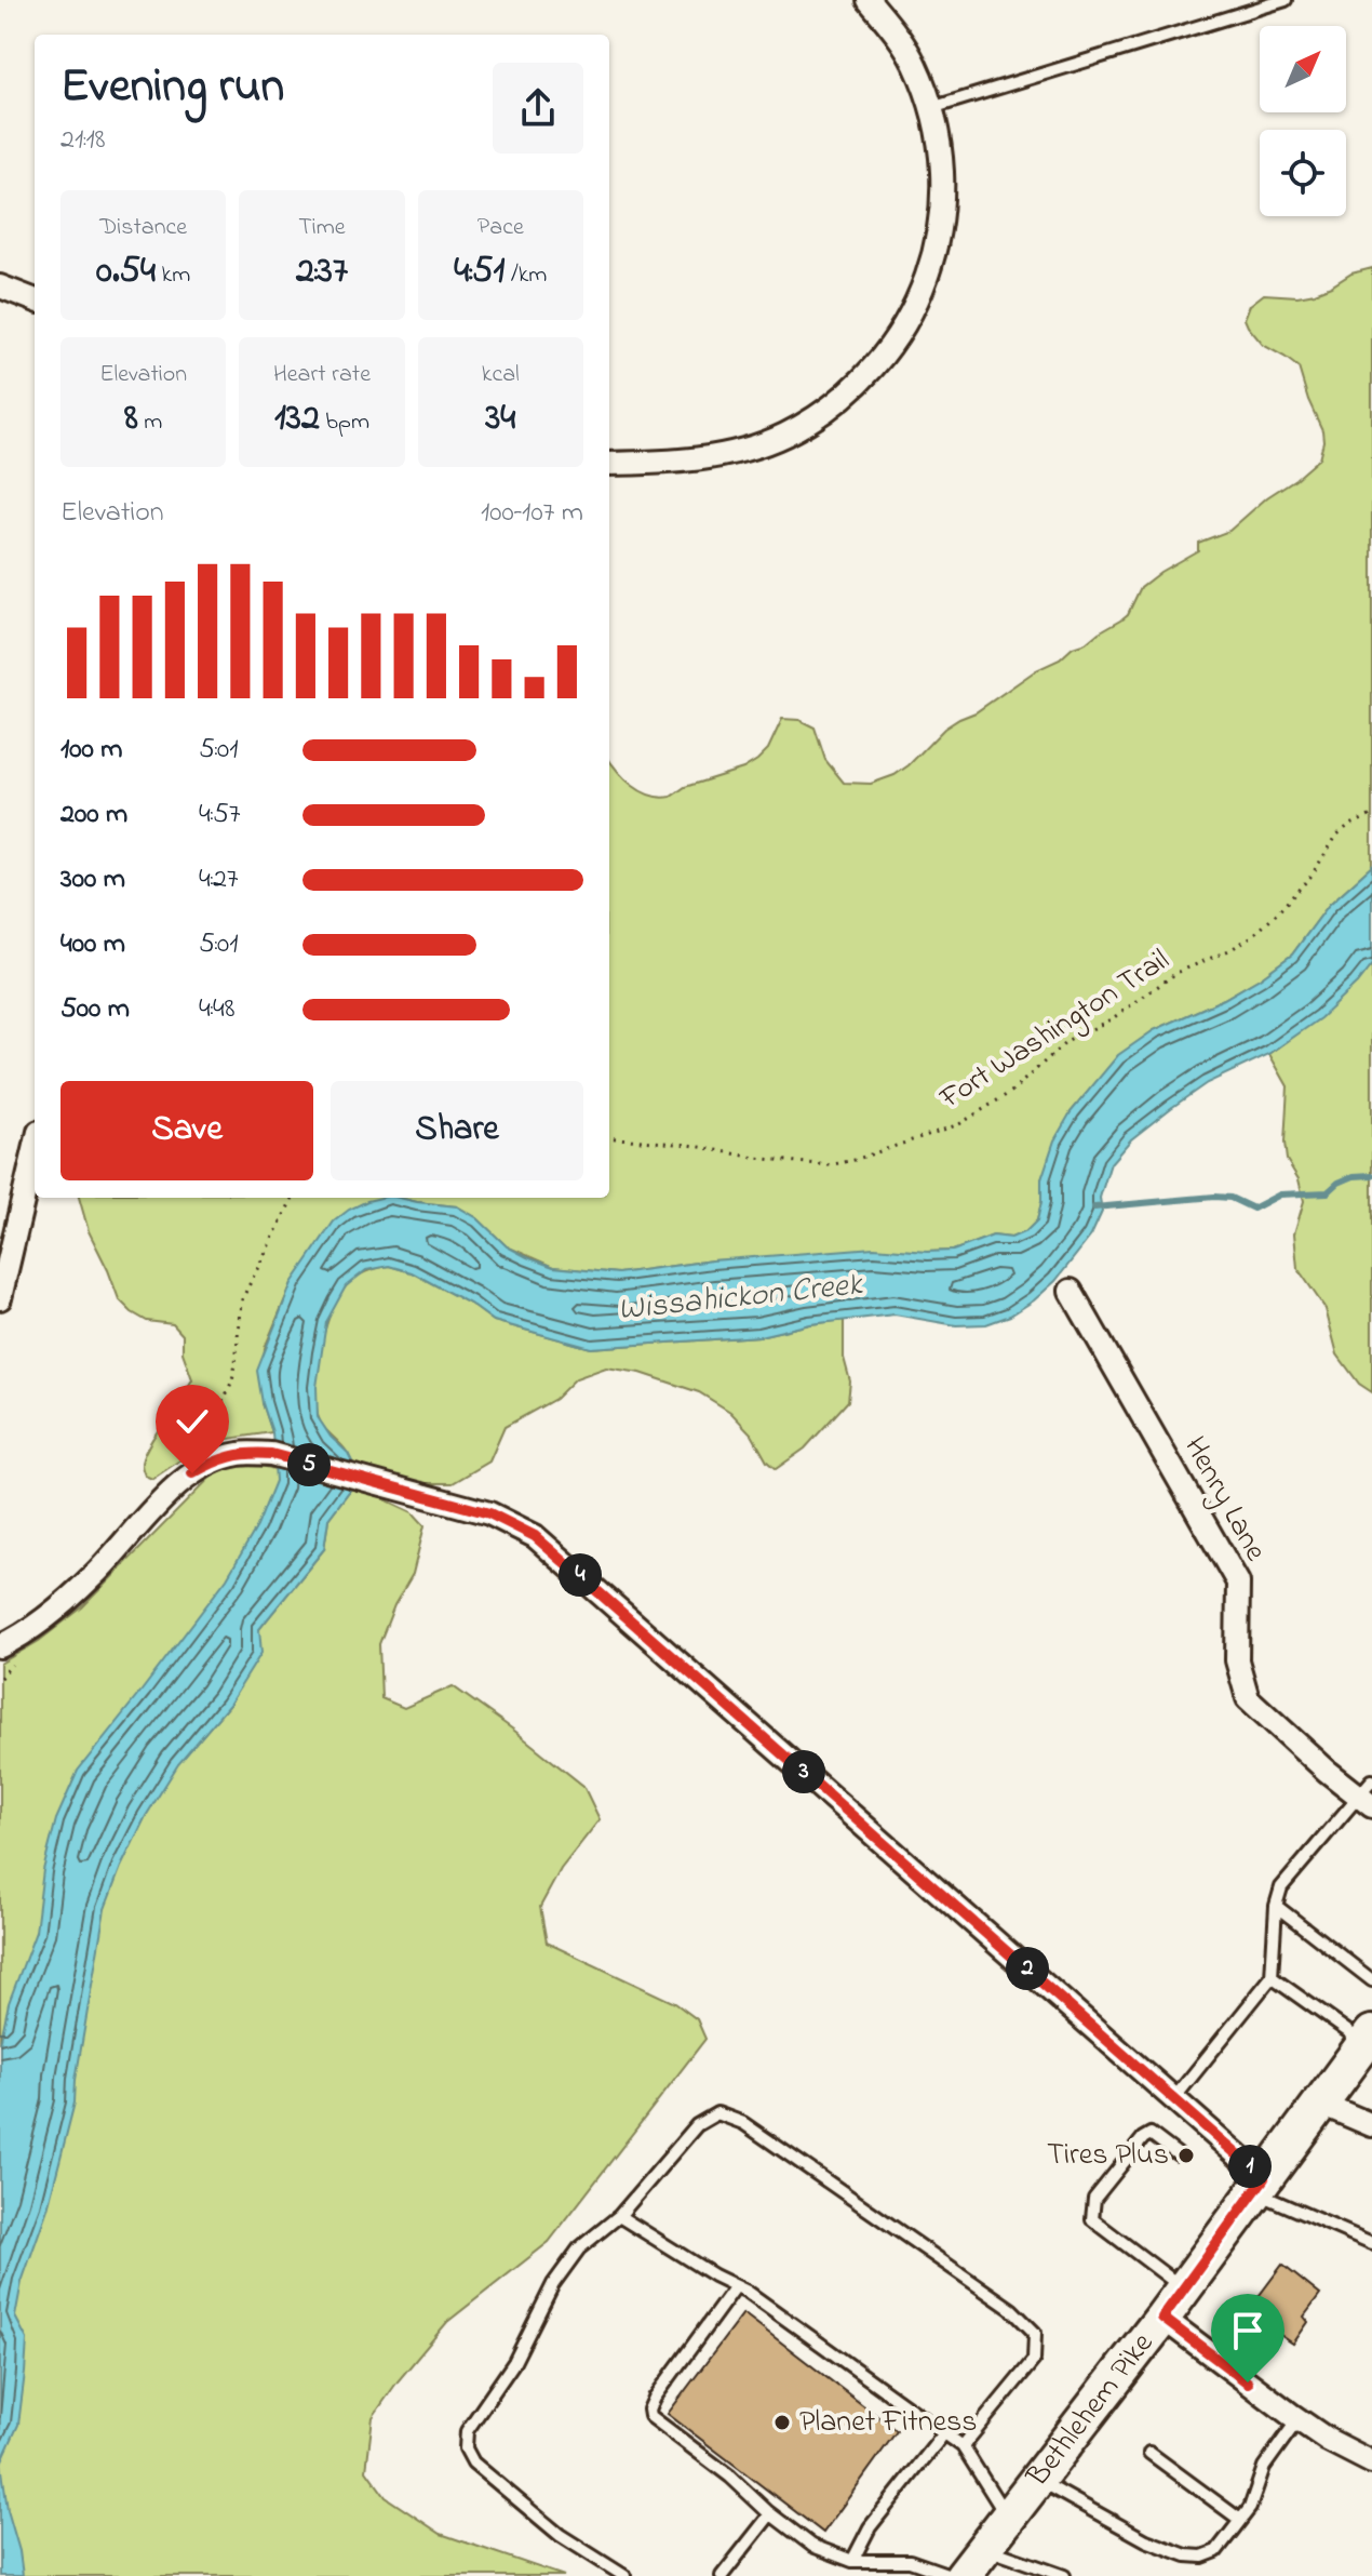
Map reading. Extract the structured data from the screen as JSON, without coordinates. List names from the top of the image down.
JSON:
{
  "streets": {
    "main road": ["Bethlehem Pike"],
    "street": ["Henry Lane"],
    "path": ["Fort Washington Trail"]
  },
  "water": ["Wissahickon Creek"],
  "places": ["Tires Plus", "Planet Fitness"],
  "north": "top right",
  "page": {
    "heading": ["Evening run", "21:18"],
    "stats": [
      ["Distance", "0.54 km"],
      ["Time", "2:37"],
      ["Pace", "4:51 /km"],
      ["Elevation", "8 m"],
      ["Heart rate", "132 bpm"],
      ["kcal", "34"]
    ],
    "chart": ["Elevation", "100–107 m"],
    "list": [
      {
        "name": "100 m",
        "note": "5:01"
      },
      {
        "name": "200 m",
        "note": "4:57"
      },
      {
        "name": "300 m",
        "note": "4:27"
      },
      {
        "name": "400 m",
        "note": "5:01"
      },
      {
        "name": "500 m",
        "note": "4:48"
      }
    ],
    "buttons": ["Save", "Share"],
    "pins": [
      "5",
      "4",
      "3",
      "2",
      "1"
    ]
  }
}
